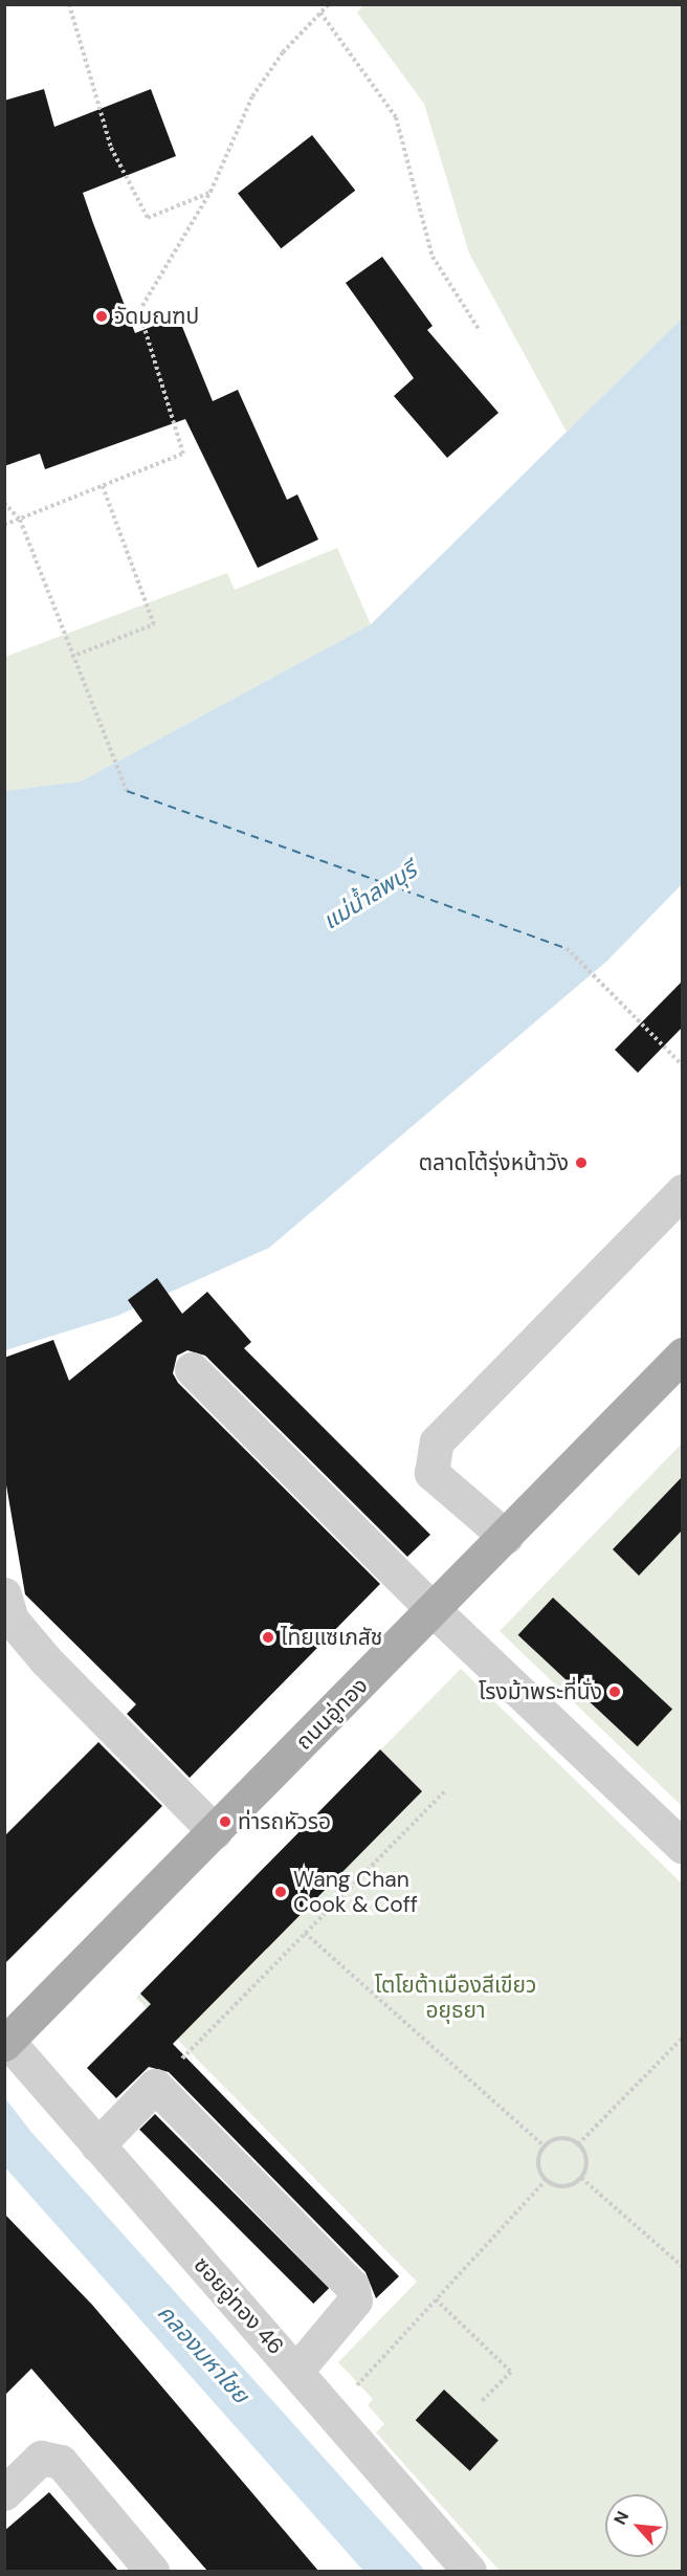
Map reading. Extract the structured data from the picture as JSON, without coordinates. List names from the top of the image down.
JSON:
{
  "streets": {
    "main road": ["ถนนอู่ทอง"],
    "street": ["ซอยอู่ทอง 46"]
  },
  "crossings": [
    ["ถนนอู่ทอง", "ซอยอู่ทอง 46"]
  ],
  "water": ["แม่น้ำลพบุรี", "คลองมหาไชย"],
  "parks": ["โตโยต้าเมืองสีเขียว อยุธยา"],
  "places": [
    "วัดมณฑป",
    "ตลาดโต้รุ่งหน้าวัง",
    "ไทยแซเภสัช",
    "โรงม้าพระที่นั่ง",
    "ท่ารถหัวรอ",
    "Wang Chan Cook & Coff"
  ],
  "north": "top left"
}
